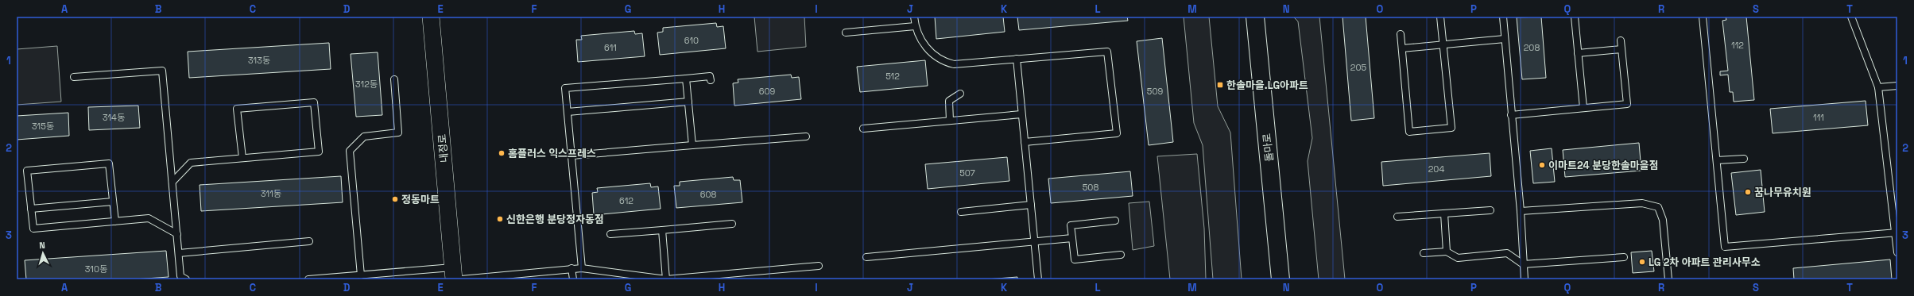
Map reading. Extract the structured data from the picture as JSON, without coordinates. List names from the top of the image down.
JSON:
{
  "streets": {
    "main road": ["돌마로"],
    "street": ["내정로"]
  },
  "places": {
    "transit": ["한솔마을.LG아파트"],
    "other": [
      "홈플러스 익스프레스",
      "이마트24 분당한솔마을점",
      "꿈나무유치원",
      "정동마트",
      "신한은행 분당정자동점",
      "LG 2차 아파트 관리사무소"
    ]
  },
  "house_numbers": [
    "610",
    "112",
    "611",
    "208",
    "313동",
    "205",
    "512",
    "312동",
    "609",
    "509",
    "314동",
    "111",
    "315동",
    "204",
    "507",
    "508",
    "311동",
    "608",
    "612",
    "310동"
  ],
  "north": "top",
  "grid": {
    "columns": [
      "A",
      "B",
      "C",
      "D",
      "E",
      "F",
      "G",
      "H",
      "I",
      "J",
      "K",
      "L",
      "M",
      "N",
      "O",
      "P",
      "Q",
      "R",
      "S",
      "T"
    ],
    "rows": ["1", "2", "3"]
  }
}
